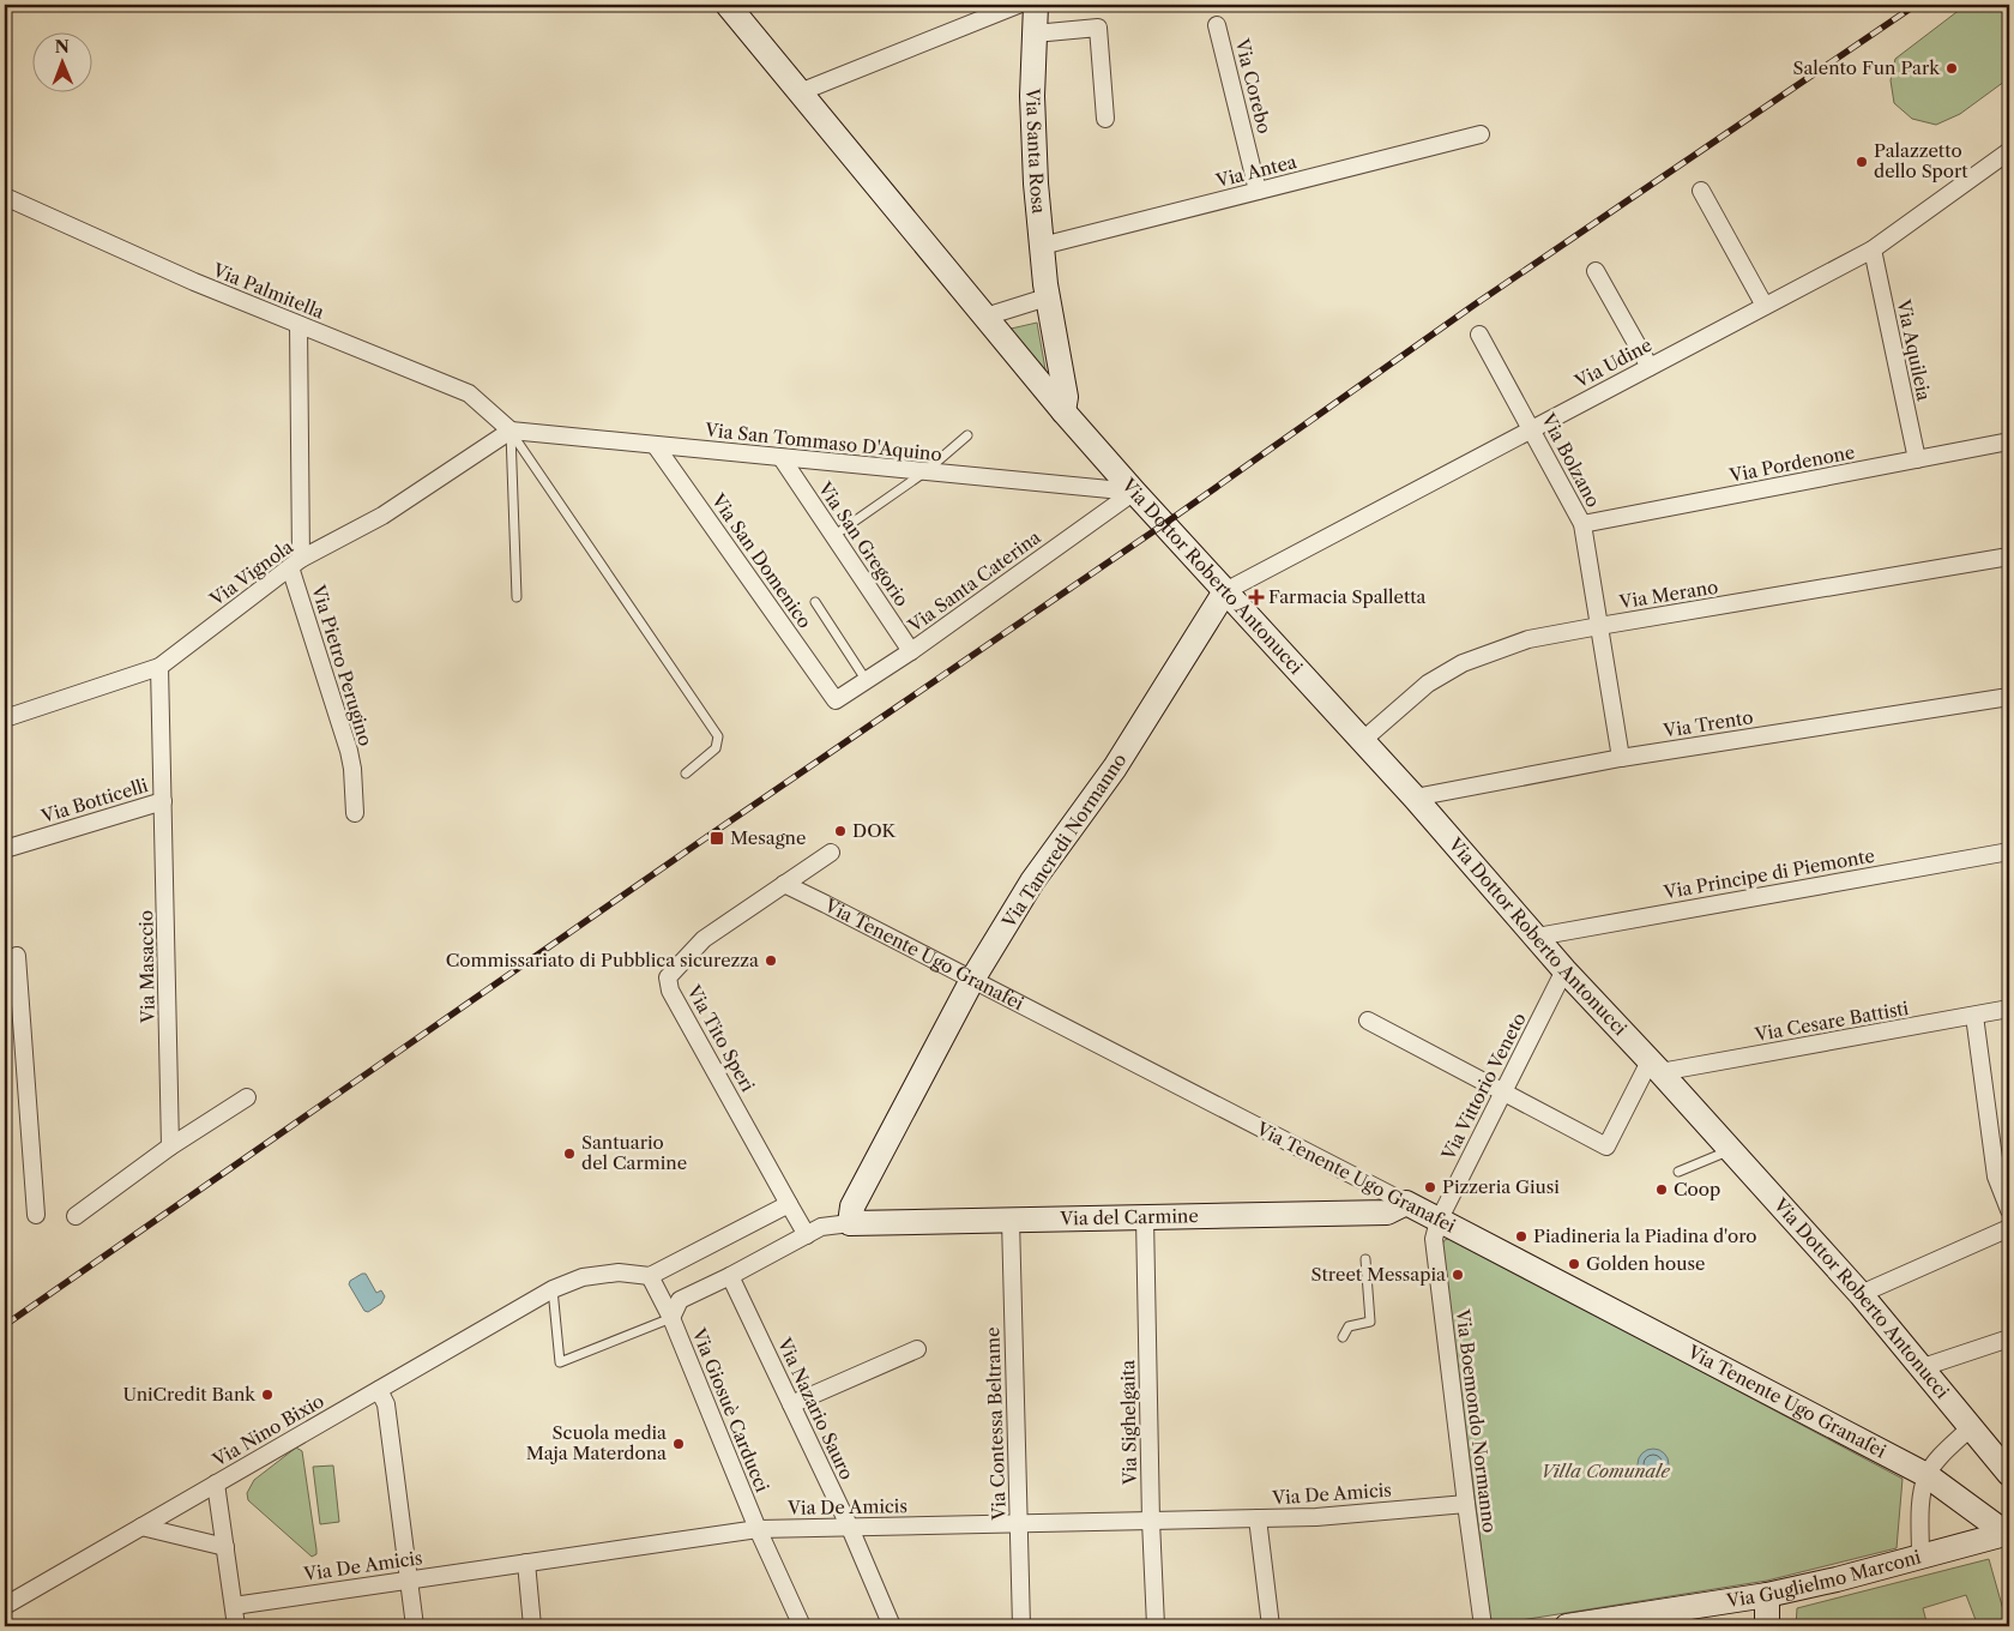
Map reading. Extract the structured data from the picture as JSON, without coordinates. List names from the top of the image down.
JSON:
{
  "streets": {
    "main road": [
      "Via Santa Rosa",
      "Via Dottor Roberto Antonucci",
      "Via Tancredi Normanno",
      "Via Tenente Ugo Granafei",
      "Via del Carmine",
      "Via Guglielmo Marconi"
    ],
    "street": [
      "Via Corebo",
      "Via Antea",
      "Via Palmitella",
      "Via Aquileia",
      "Via Udine",
      "Via San Tommaso D'Aquino",
      "Via Bolzano",
      "Via Pordenone",
      "Via San Gregorio",
      "Via San Domenico",
      "Via Vignola",
      "Via Santa Caterina",
      "Via Merano",
      "Via Pietro Perugino",
      "Via Trento",
      "Via Botticelli",
      "Via Principe di Piemonte",
      "Via Masaccio",
      "Via Cesare Battisti",
      "Via Tito Speri",
      "Via Vittorio Veneto",
      "Via Nazario Sauro",
      "Via Giosuè Carducci",
      "Via Boemondo Normanno",
      "Via Sighelgaita",
      "Via Contessa Beltrame",
      "Via Nino Bixio",
      "Via De Amicis"
    ]
  },
  "crossings": [
    ["Via Corebo", "Via Antea"],
    ["Via Santa Rosa", "Via Antea"],
    ["Via Santa Rosa", "Via Dottor Roberto Antonucci"],
    ["Via Palmitella", "Via San Tommaso D'Aquino"],
    ["Via Palmitella", "Via Vignola"],
    ["Via Palmitella", "Via Pietro Perugino"],
    ["Via Aquileia", "Via Udine"],
    ["Via Aquileia", "Via Pordenone"],
    ["Via Udine", "Via Bolzano"],
    ["Via Udine", "Via Dottor Roberto Antonucci"],
    ["Via Udine", "Via Tancredi Normanno"],
    ["Via San Tommaso D'Aquino", "Via San Gregorio"],
    ["Via San Tommaso D'Aquino", "Via San Domenico"],
    ["Via San Tommaso D'Aquino", "Via Vignola"],
    ["Via San Tommaso D'Aquino", "Via Dottor Roberto Antonucci"],
    ["Via San Tommaso D'Aquino", "Via Santa Caterina"],
    ["Via Bolzano", "Via Pordenone"],
    ["Via Bolzano", "Via Merano"],
    ["Via Bolzano", "Via Trento"],
    ["Via San Gregorio", "Via Santa Caterina"],
    ["Via San Domenico", "Via Santa Caterina"],
    ["Via Vignola", "Via Pietro Perugino"],
    ["Via Vignola", "Via Masaccio"],
    ["Via Dottor Roberto Antonucci", "Via Santa Caterina"],
    ["Via Dottor Roberto Antonucci", "Via Merano"],
    ["Via Dottor Roberto Antonucci", "Via Trento"],
    ["Via Dottor Roberto Antonucci", "Via Tancredi Normanno"],
    ["Via Dottor Roberto Antonucci", "Via Principe di Piemonte"],
    ["Via Dottor Roberto Antonucci", "Via Cesare Battisti"],
    ["Via Dottor Roberto Antonucci", "Via Vittorio Veneto"],
    ["Via Botticelli", "Via Masaccio"],
    ["Via Tancredi Normanno", "Via Tenente Ugo Granafei"],
    ["Via Tancredi Normanno", "Via del Carmine"],
    ["Via Tenente Ugo Granafei", "Via Tito Speri"],
    ["Via Tenente Ugo Granafei", "Via Vittorio Veneto"],
    ["Via Tenente Ugo Granafei", "Via del Carmine"],
    ["Via Tenente Ugo Granafei", "Via Boemondo Normanno"],
    ["Via Tenente Ugo Granafei", "Via Guglielmo Marconi"],
    ["Via Vittorio Veneto", "Via Boemondo Normanno"],
    ["Via del Carmine", "Via Sighelgaita"],
    ["Via del Carmine", "Via Contessa Beltrame"],
    ["Via Nazario Sauro", "Via De Amicis"],
    ["Via Giosuè Carducci", "Via Nino Bixio"],
    ["Via Giosuè Carducci", "Via De Amicis"],
    ["Via Boemondo Normanno", "Via De Amicis"],
    ["Via Sighelgaita", "Via De Amicis"],
    ["Via Contessa Beltrame", "Via De Amicis"]
  ],
  "parks": ["Villa Comunale"],
  "places": {
    "other": [
      "Salento Fun Park",
      "Palazzetto dello Sport",
      "DOK",
      "Commissariato di Pubblica sicurezza",
      "Santuario del Carmine",
      "Pizzeria Giusi",
      "Coop",
      "Piadineria la Piadina d'oro",
      "Golden house",
      "Street Messapia",
      "UniCredit Bank",
      "Scuola media Maja Materdona"
    ],
    "health": ["Farmacia Spalletta"],
    "transit": ["Mesagne"]
  },
  "north": "top"
}
